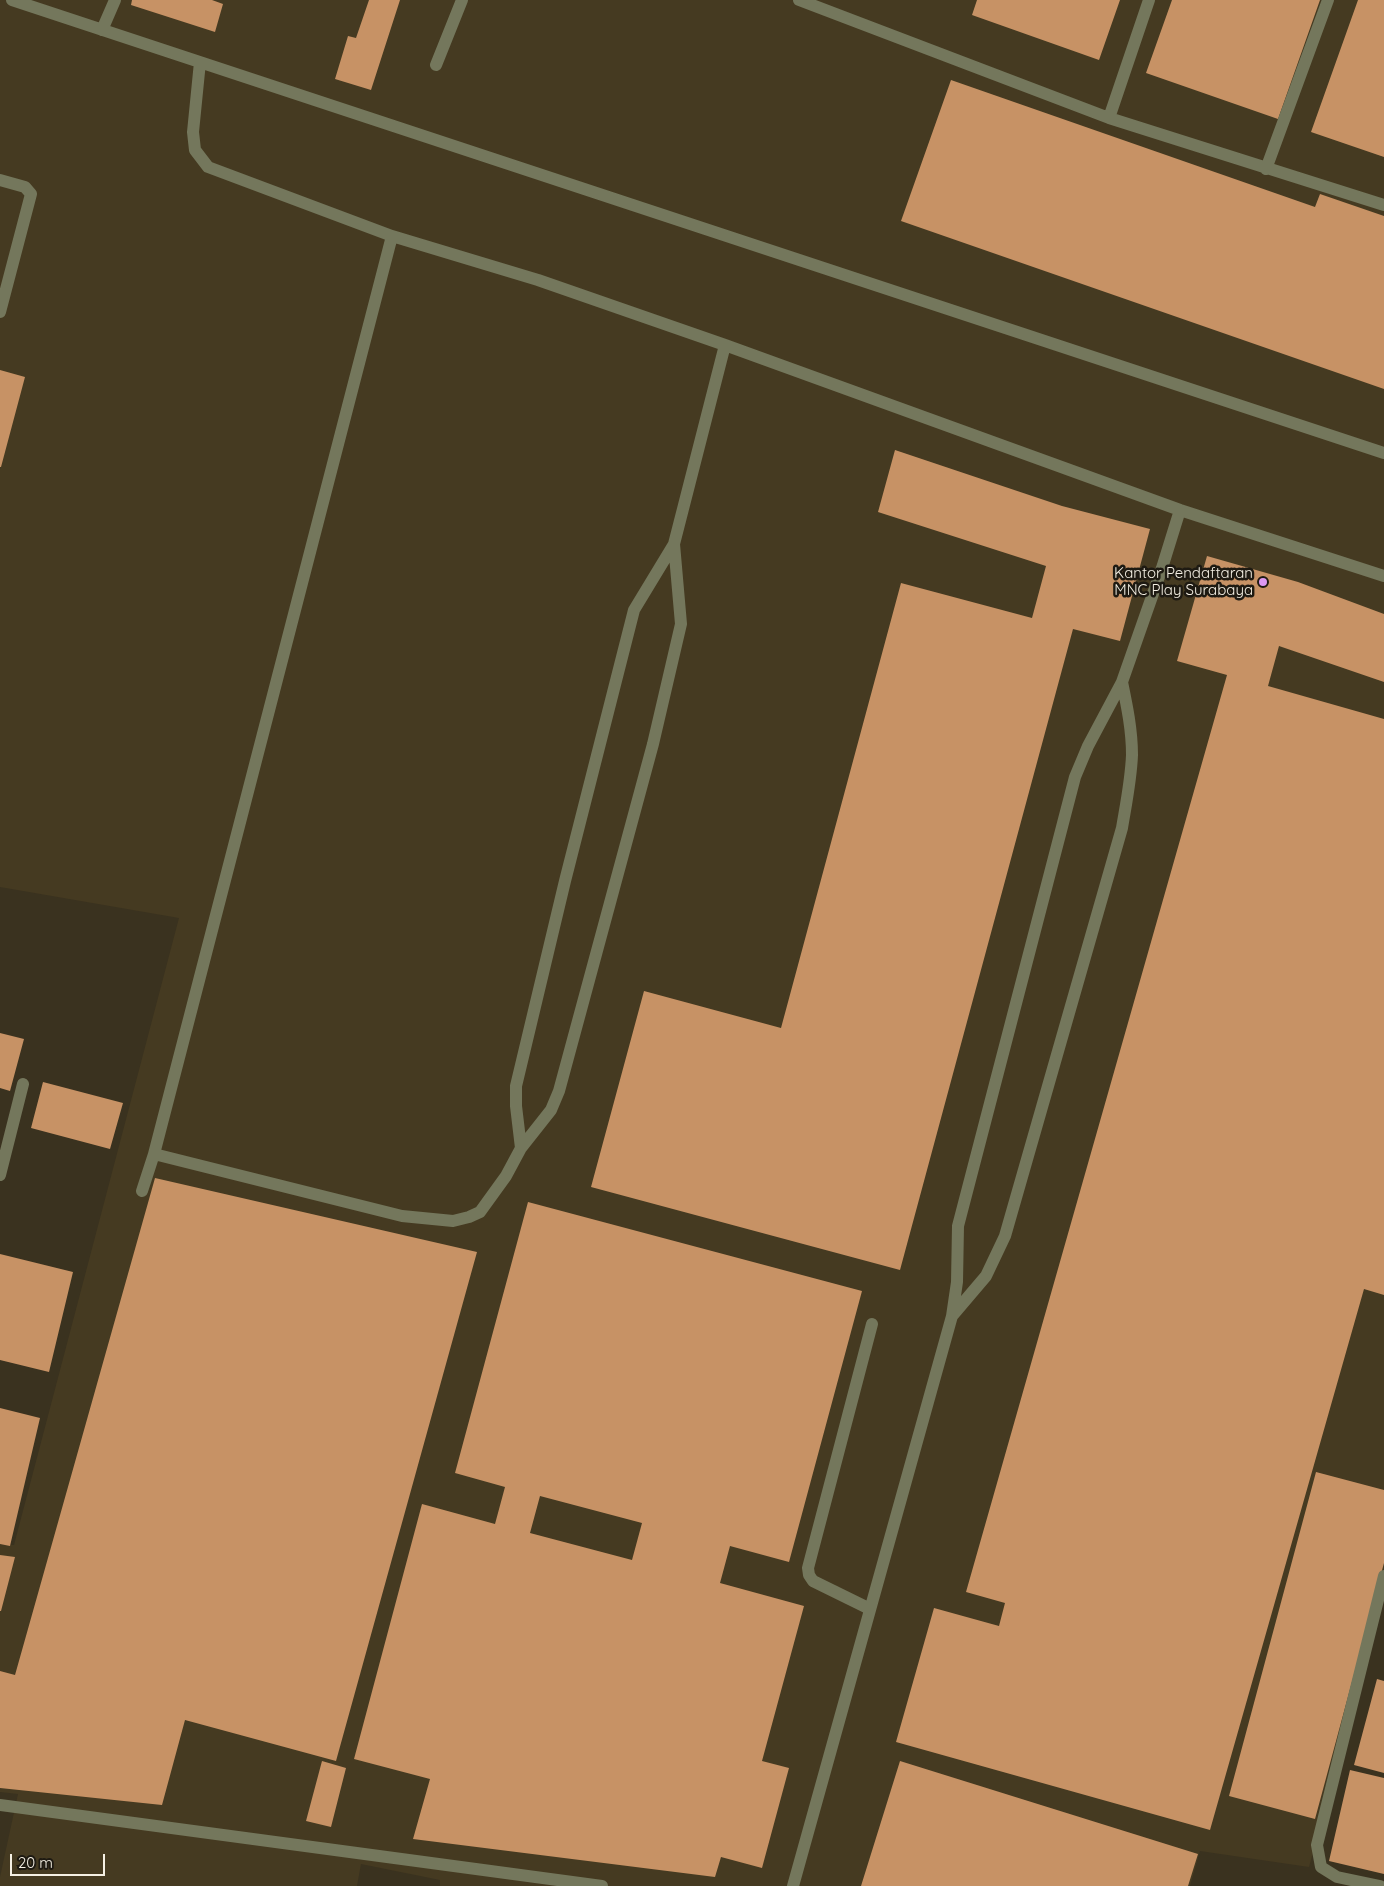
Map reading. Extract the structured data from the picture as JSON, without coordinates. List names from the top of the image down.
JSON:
{
  "places": ["Kantor Pendaftaran MNC Play Surabaya"],
  "scale_bar": "20 m"
}
